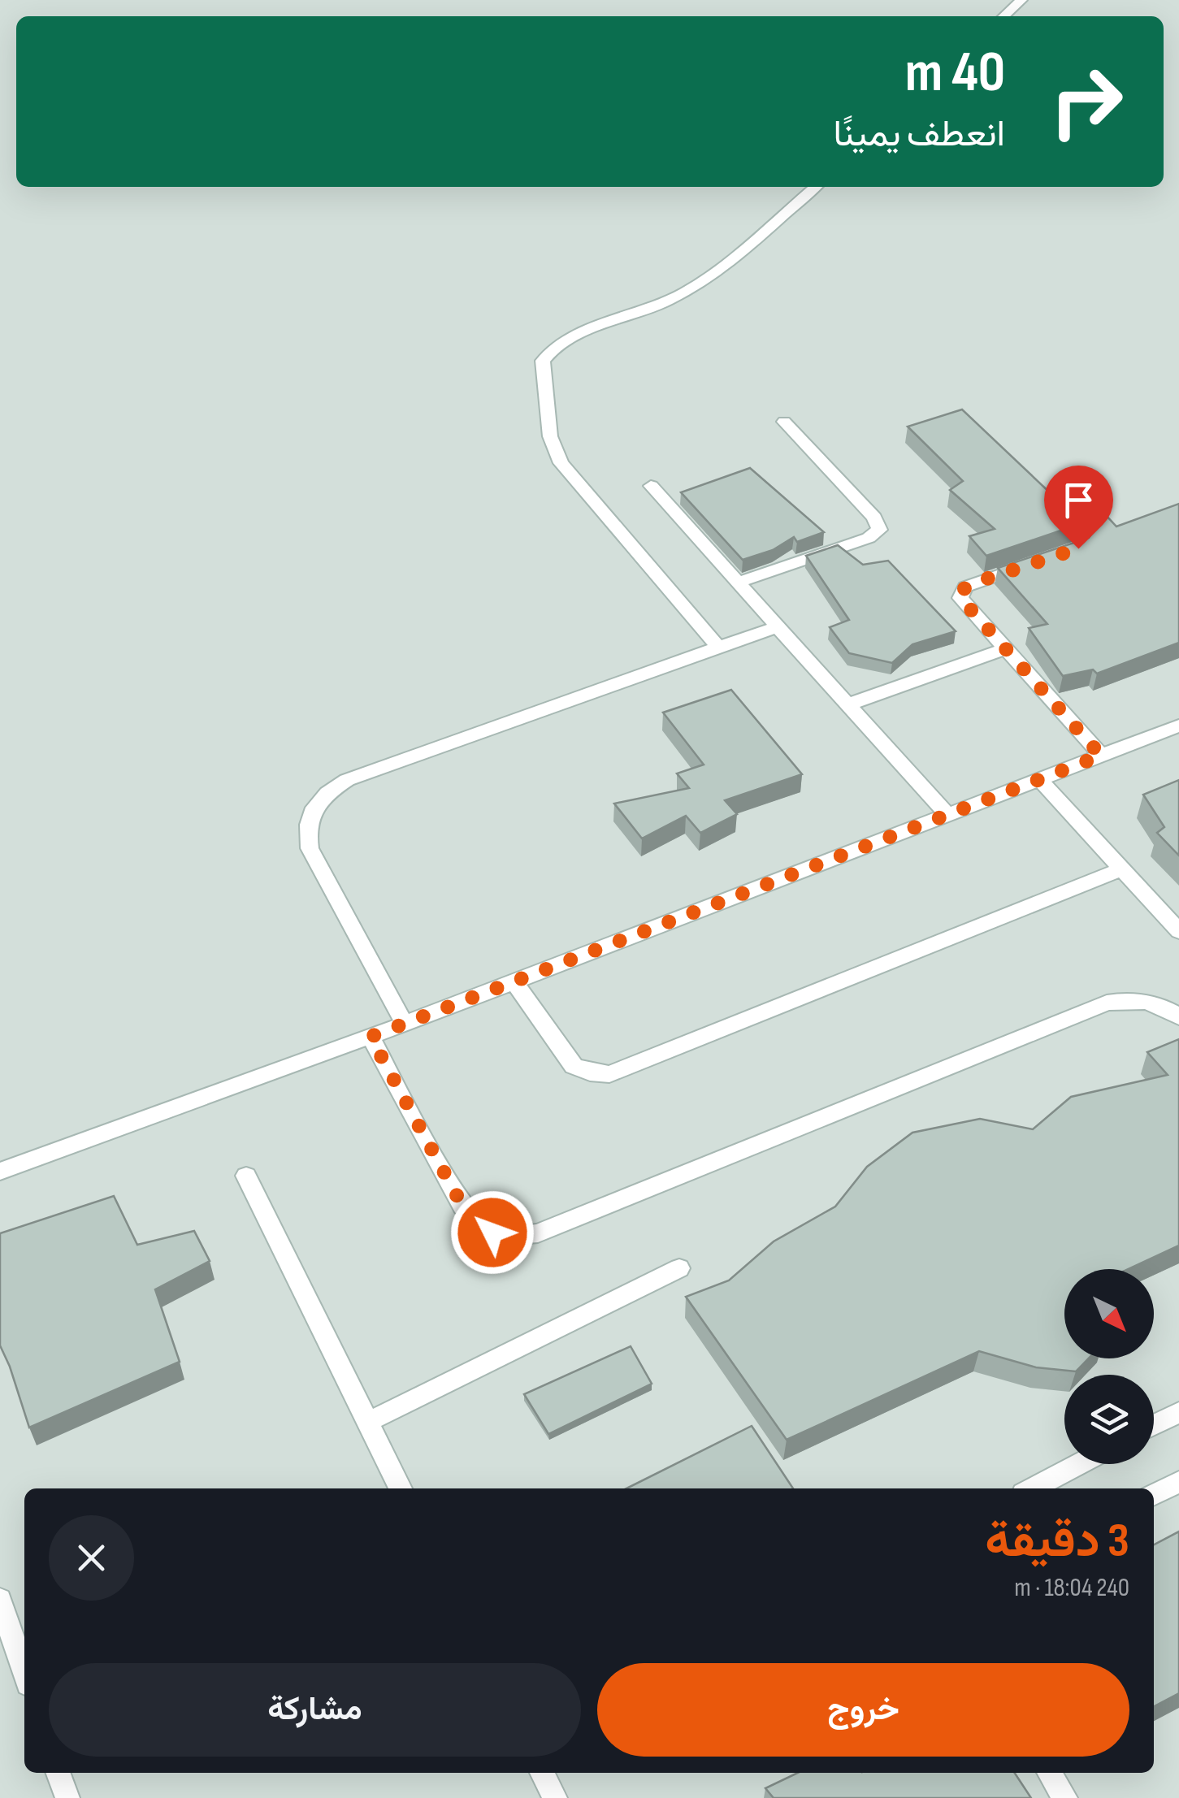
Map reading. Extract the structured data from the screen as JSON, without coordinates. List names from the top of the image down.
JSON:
{
  "north": "bottom right",
  "page": {
    "turn": ["40 m", "انعطف يمينًا"],
    "heading": ["3 دقيقة", "240 m · 18:04"],
    "buttons": ["خروج", "مشاركة"]
  }
}
